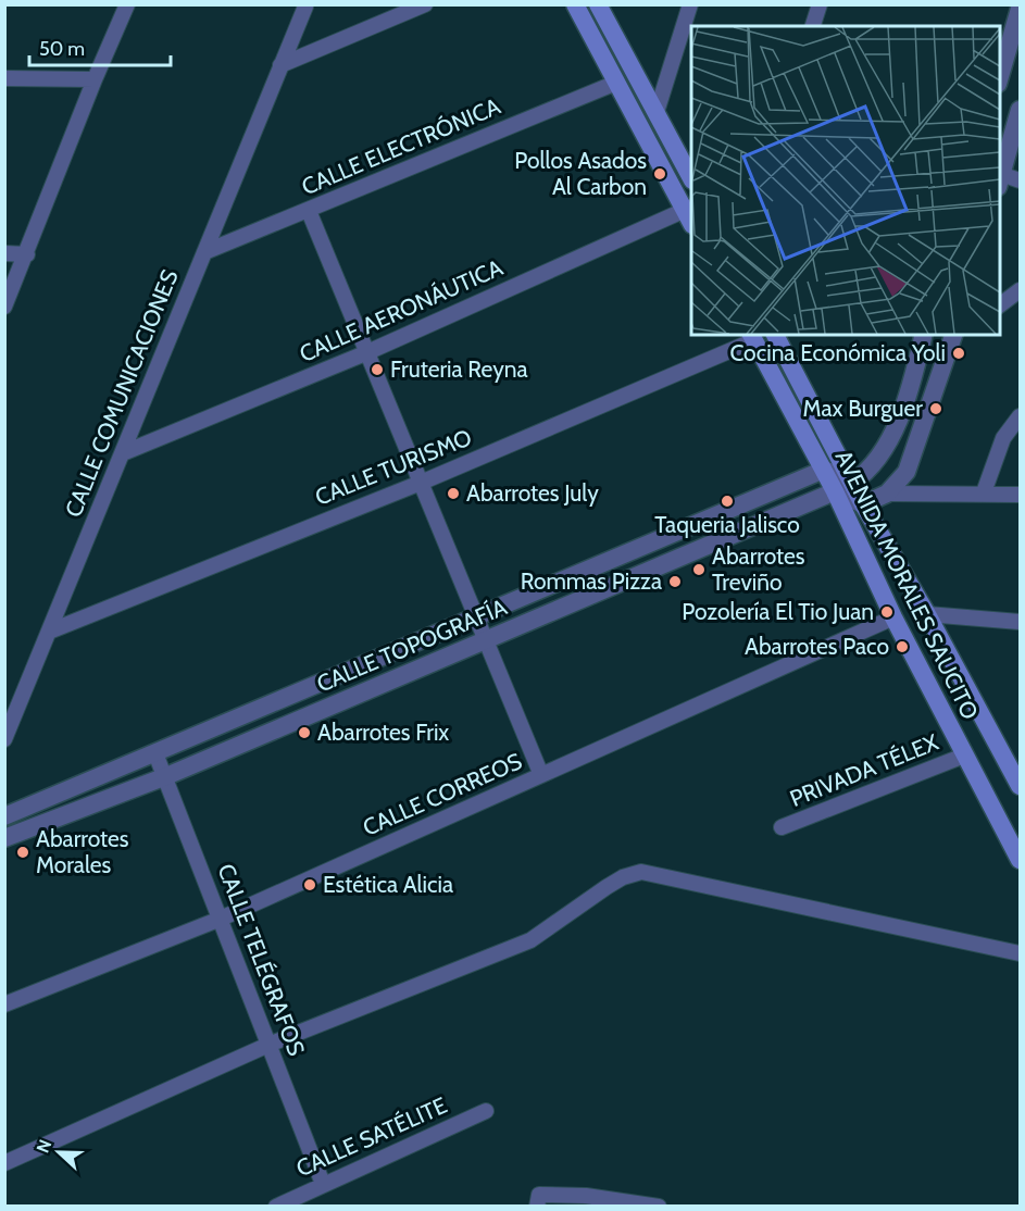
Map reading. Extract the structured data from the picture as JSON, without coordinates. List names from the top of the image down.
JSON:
{
  "streets": {
    "main road": ["AVENIDA MORALES SAUCITO"],
    "street": [
      "CALLE ELECTRÓNICA",
      "CALLE AERONÁUTICA",
      "CALLE COMUNICACIONES",
      "CALLE TURISMO",
      "CALLE TOPOGRAFÍA",
      "PRIVADA TÉLEX",
      "CALLE CORREOS",
      "CALLE TELÉGRAFOS",
      "CALLE SATÉLITE"
    ]
  },
  "crossings": [
    ["CALLE ELECTRÓNICA", "CALLE COMUNICACIONES"],
    ["CALLE AERONÁUTICA", "CALLE COMUNICACIONES"],
    ["CALLE COMUNICACIONES", "CALLE TURISMO"],
    ["CALLE TURISMO", "AVENIDA MORALES SAUCITO"],
    ["AVENIDA MORALES SAUCITO", "CALLE TOPOGRAFÍA"],
    ["AVENIDA MORALES SAUCITO", "PRIVADA TÉLEX"],
    ["AVENIDA MORALES SAUCITO", "CALLE CORREOS"],
    ["CALLE TOPOGRAFÍA", "CALLE TELÉGRAFOS"],
    ["CALLE CORREOS", "CALLE TELÉGRAFOS"],
    ["CALLE TELÉGRAFOS", "CALLE SATÉLITE"]
  ],
  "places": [
    "Pollos Asados Al Carbon",
    "Cocina Económica Yoli",
    "Fruteria Reyna",
    "Max Burguer",
    "Abarrotes July",
    "Taqueria Jalisco",
    "Abarrotes Treviño",
    "Rommas Pizza",
    "Pozolería El Tio Juan",
    "Abarrotes Paco",
    "Abarrotes Frix",
    "Abarrotes Morales",
    "Estética Alicia"
  ],
  "scale_bar": "50 m",
  "north": "left"
}
